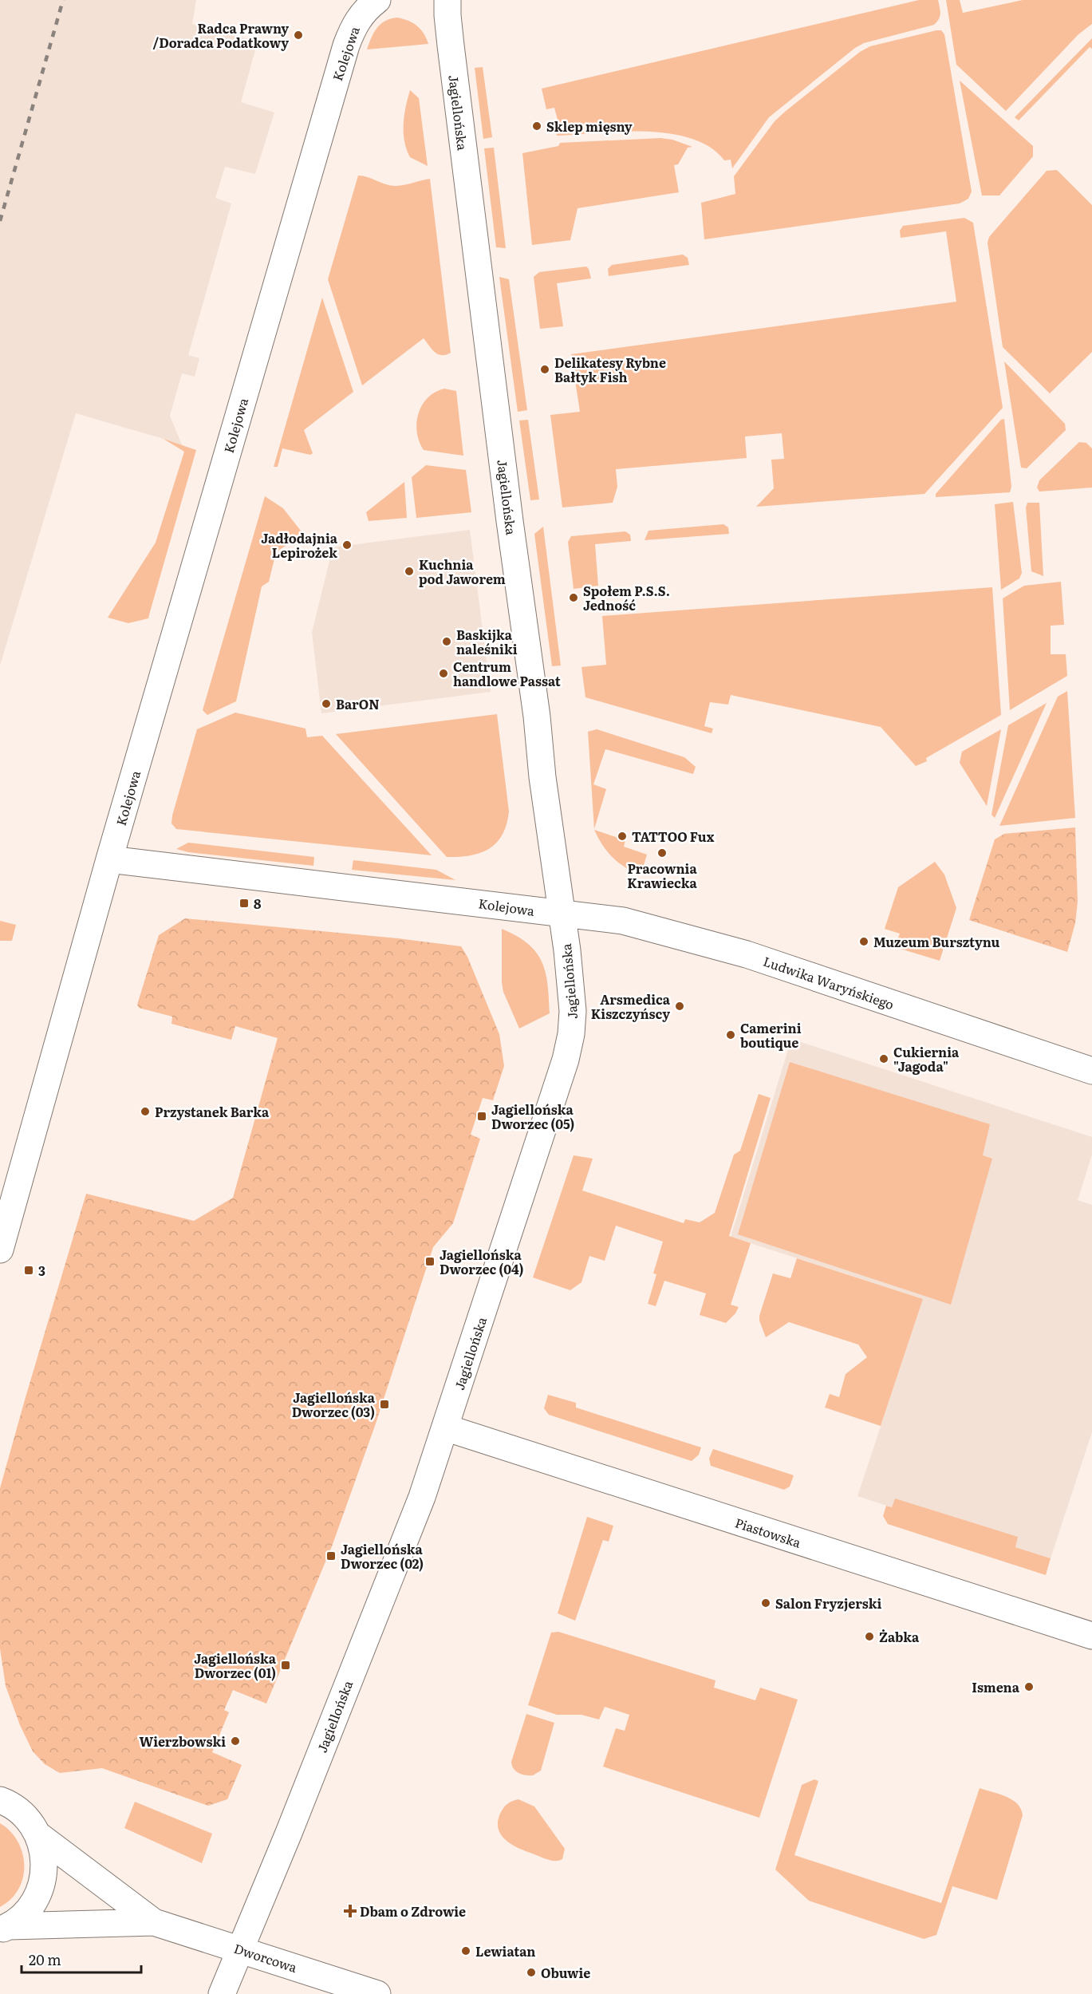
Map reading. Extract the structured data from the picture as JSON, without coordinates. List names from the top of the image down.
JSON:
{
  "streets": {
    "street": [
      "Kolejowa",
      "Jagiellońska",
      "Ludwika Waryńskiego",
      "Piastowska",
      "Dworcowa"
    ]
  },
  "crossings": [
    ["Kolejowa", "Jagiellońska"],
    ["Kolejowa", "Ludwika Waryńskiego"],
    ["Jagiellońska", "Ludwika Waryńskiego"],
    ["Jagiellońska", "Piastowska"],
    ["Jagiellońska", "Dworcowa"]
  ],
  "places": {
    "other": [
      "Radca Prawny /Doradca Podatkowy",
      "Sklep mięsny",
      "Delikatesy Rybne Bałtyk Fish",
      "Jadłodajnia Lepirożek",
      "Kuchnia pod Jaworem",
      "Społem P.S.S. Jedność",
      "Baskijka naleśniki",
      "Centrum handlowe Passat",
      "BarON",
      "TATTOO Fux",
      "Pracownia Krawiecka",
      "Muzeum Bursztynu",
      "Arsmedica Kiszczyńscy",
      "Camerini boutique",
      "Cukiernia \"Jagoda\"",
      "Przystanek Barka",
      "Salon Fryzjerski",
      "Żabka",
      "Ismena",
      "Wierzbowski",
      "Lewiatan",
      "Obuwie"
    ],
    "transit": [
      "8",
      "Jagiellońska Dworzec (05)",
      "Jagiellońska Dworzec (04)",
      "3",
      "Jagiellońska Dworzec (03)",
      "Jagiellońska Dworzec (02)",
      "Jagiellońska Dworzec (01)"
    ],
    "health": ["Dbam o Zdrowie"]
  },
  "scale_bar": "20 m"
}
